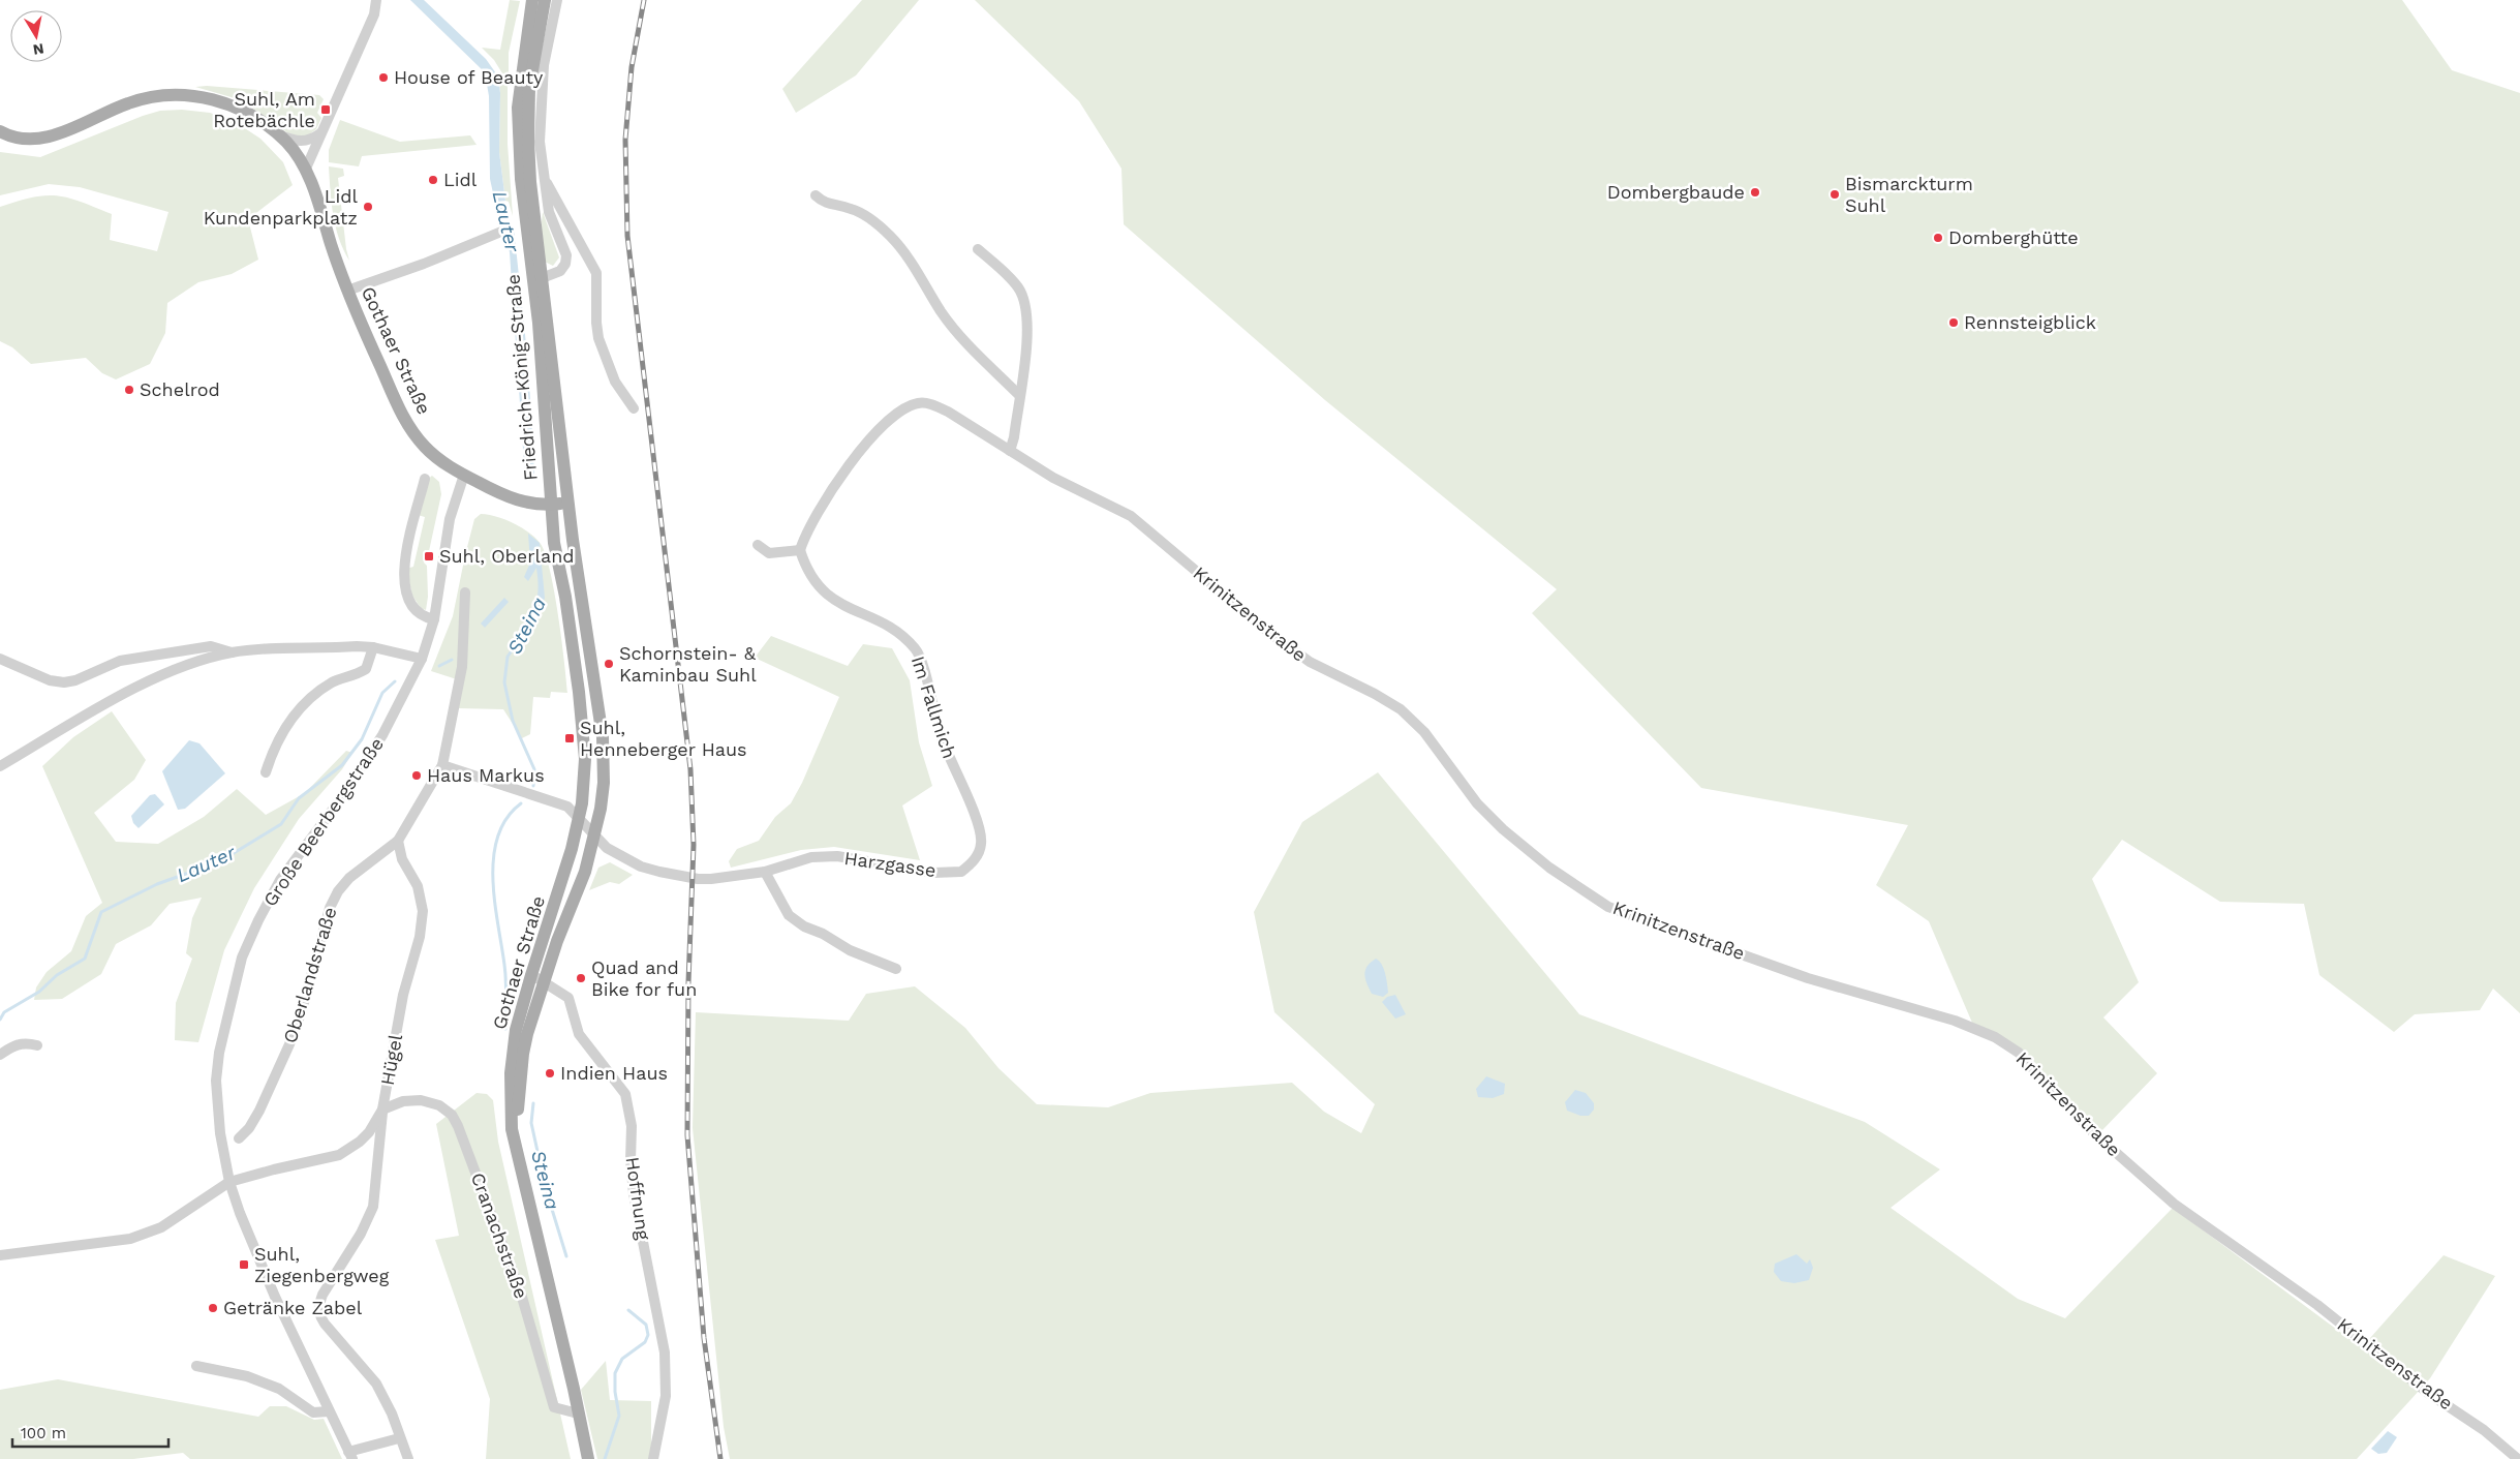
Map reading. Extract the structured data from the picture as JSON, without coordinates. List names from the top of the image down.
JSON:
{
  "streets": {
    "main road": ["Gothaer Straße", "Friedrich-König-Straße"],
    "street": [
      "Krinitzenstraße",
      "Im Fallmich",
      "Große Beerbergstraße",
      "Harzgasse",
      "Oberlandstraße",
      "Hügel",
      "Hoffnung",
      "Cranachstraße"
    ]
  },
  "crossings": [
    ["Gothaer Straße", "Friedrich-König-Straße"],
    ["Gothaer Straße", "Große Beerbergstraße"],
    ["Gothaer Straße", "Harzgasse"],
    ["Gothaer Straße", "Hoffnung"],
    ["Gothaer Straße", "Cranachstraße"],
    ["Krinitzenstraße", "Im Fallmich"],
    ["Im Fallmich", "Harzgasse"],
    ["Große Beerbergstraße", "Hügel"],
    ["Harzgasse", "Oberlandstraße"],
    ["Oberlandstraße", "Hügel"],
    ["Hügel", "Cranachstraße"]
  ],
  "water": ["Lauter", "Steina"],
  "places": {
    "other": [
      "House of Beauty",
      "Lidl",
      "Dombergbaude",
      "Bismarckturm Suhl",
      "Lidl Kundenparkplatz",
      "Domberghütte",
      "Rennsteigblick",
      "Schelrod",
      "Schornstein- & Kaminbau Suhl",
      "Haus Markus",
      "Quad and Bike for fun",
      "Indien Haus",
      "Getränke Zabel"
    ],
    "transit": [
      "Suhl, Am Rotebächle",
      "Suhl, Oberland",
      "Suhl, Henneberger Haus",
      "Suhl, Ziegenbergweg"
    ]
  },
  "scale_bar": "100 m",
  "north": "bottom"
}
